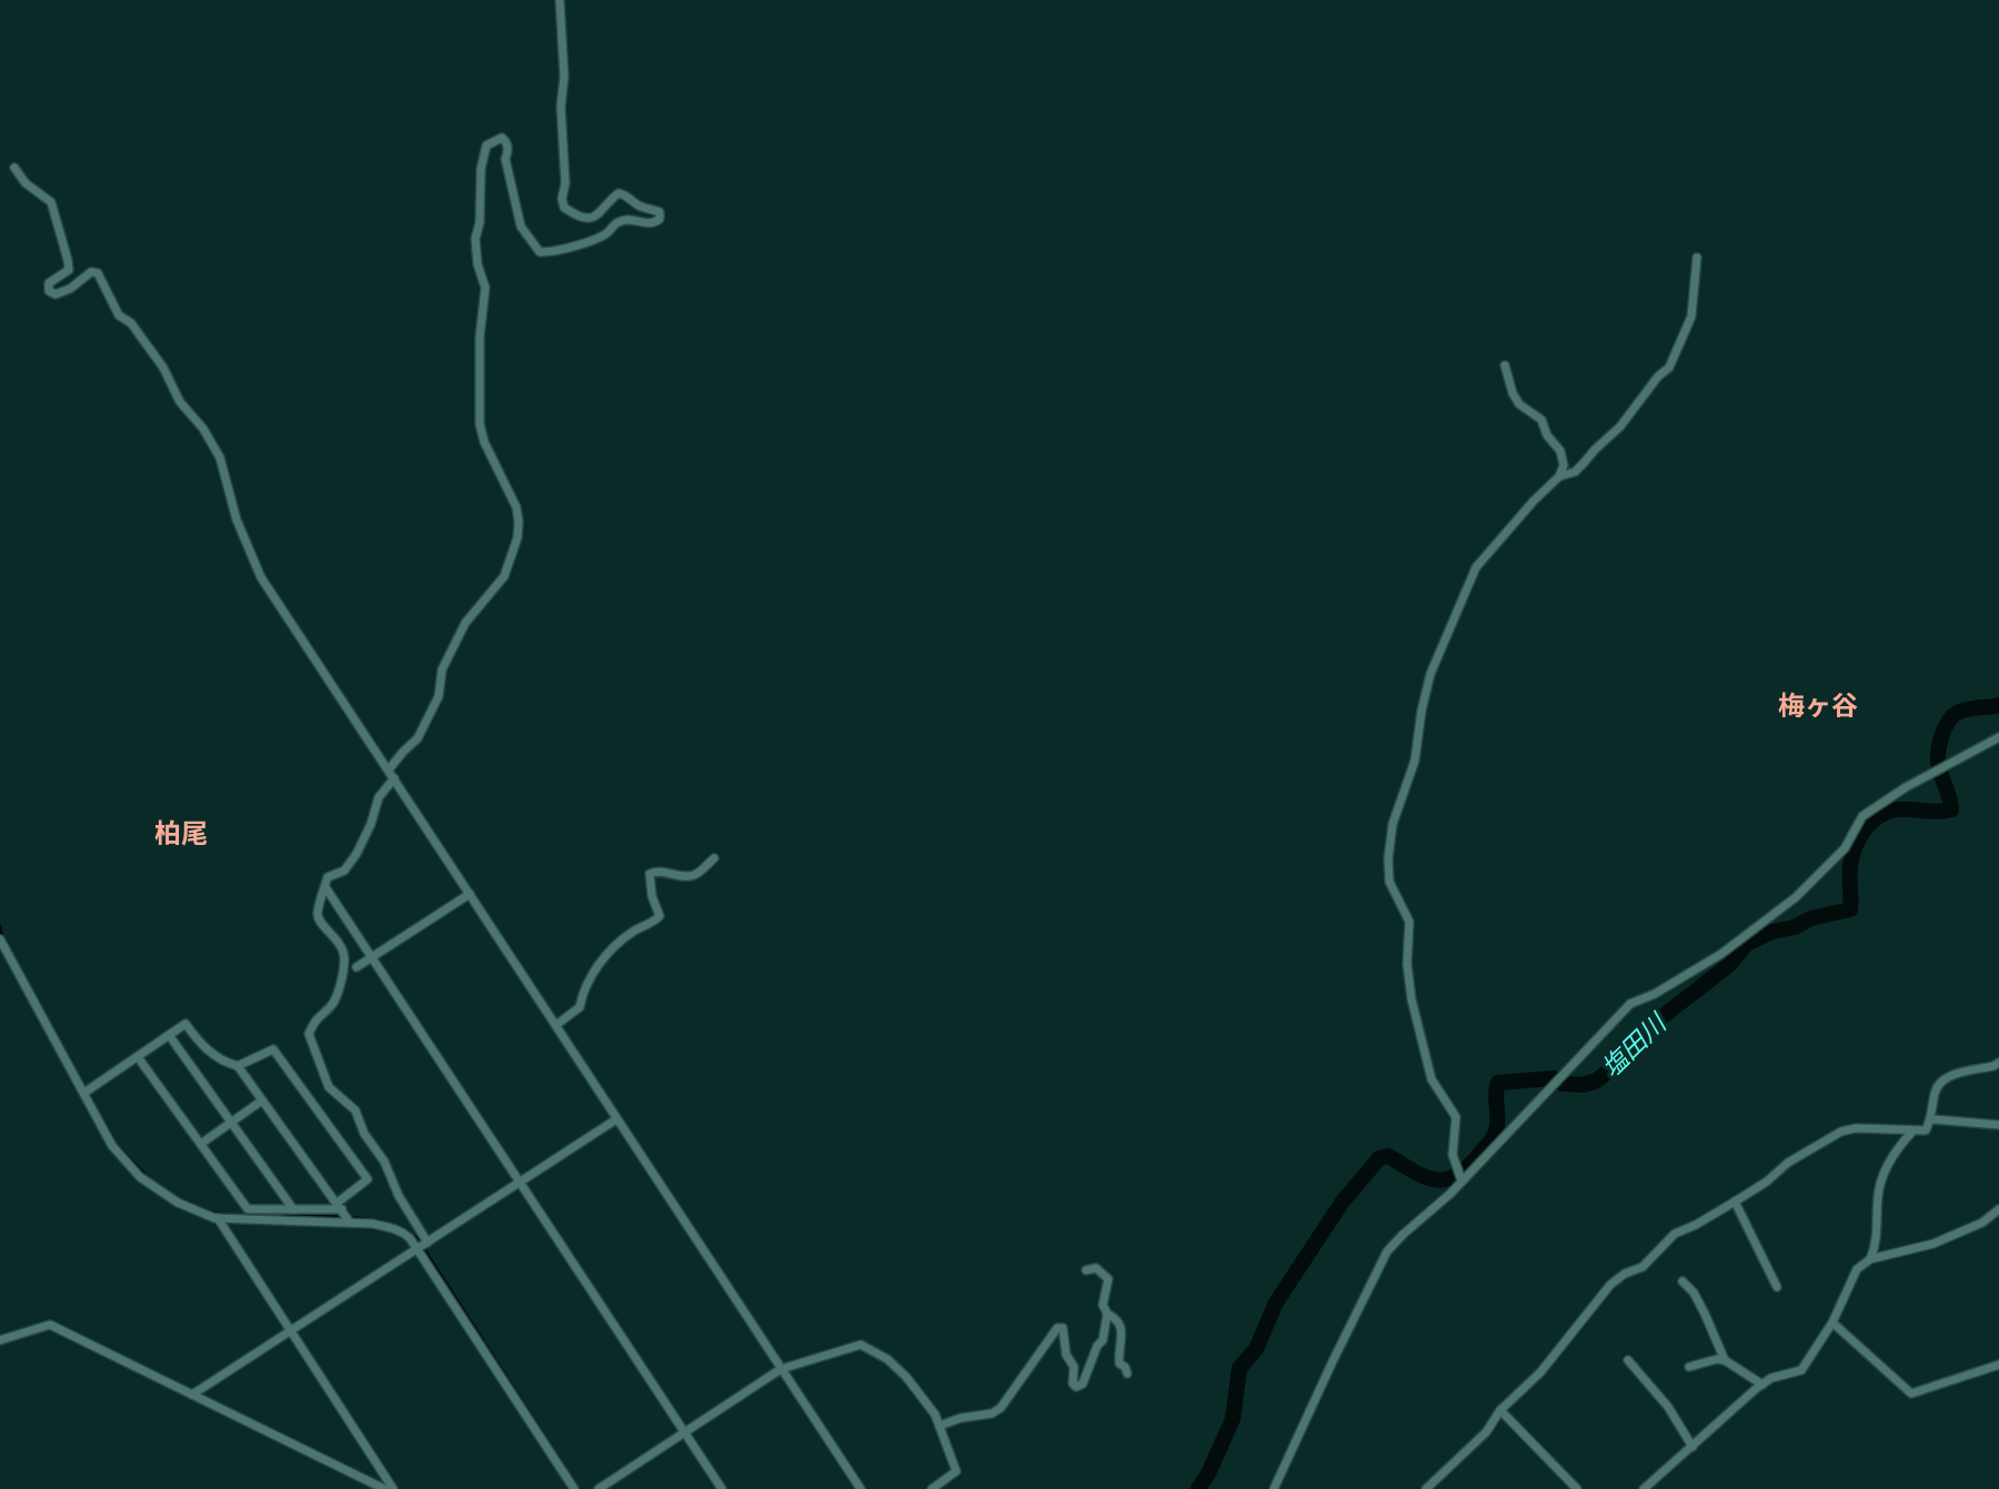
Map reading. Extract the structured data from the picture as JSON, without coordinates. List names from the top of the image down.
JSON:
{
  "districts": ["梅ヶ谷", "柏尾"],
  "water": ["塩田川"]
}
